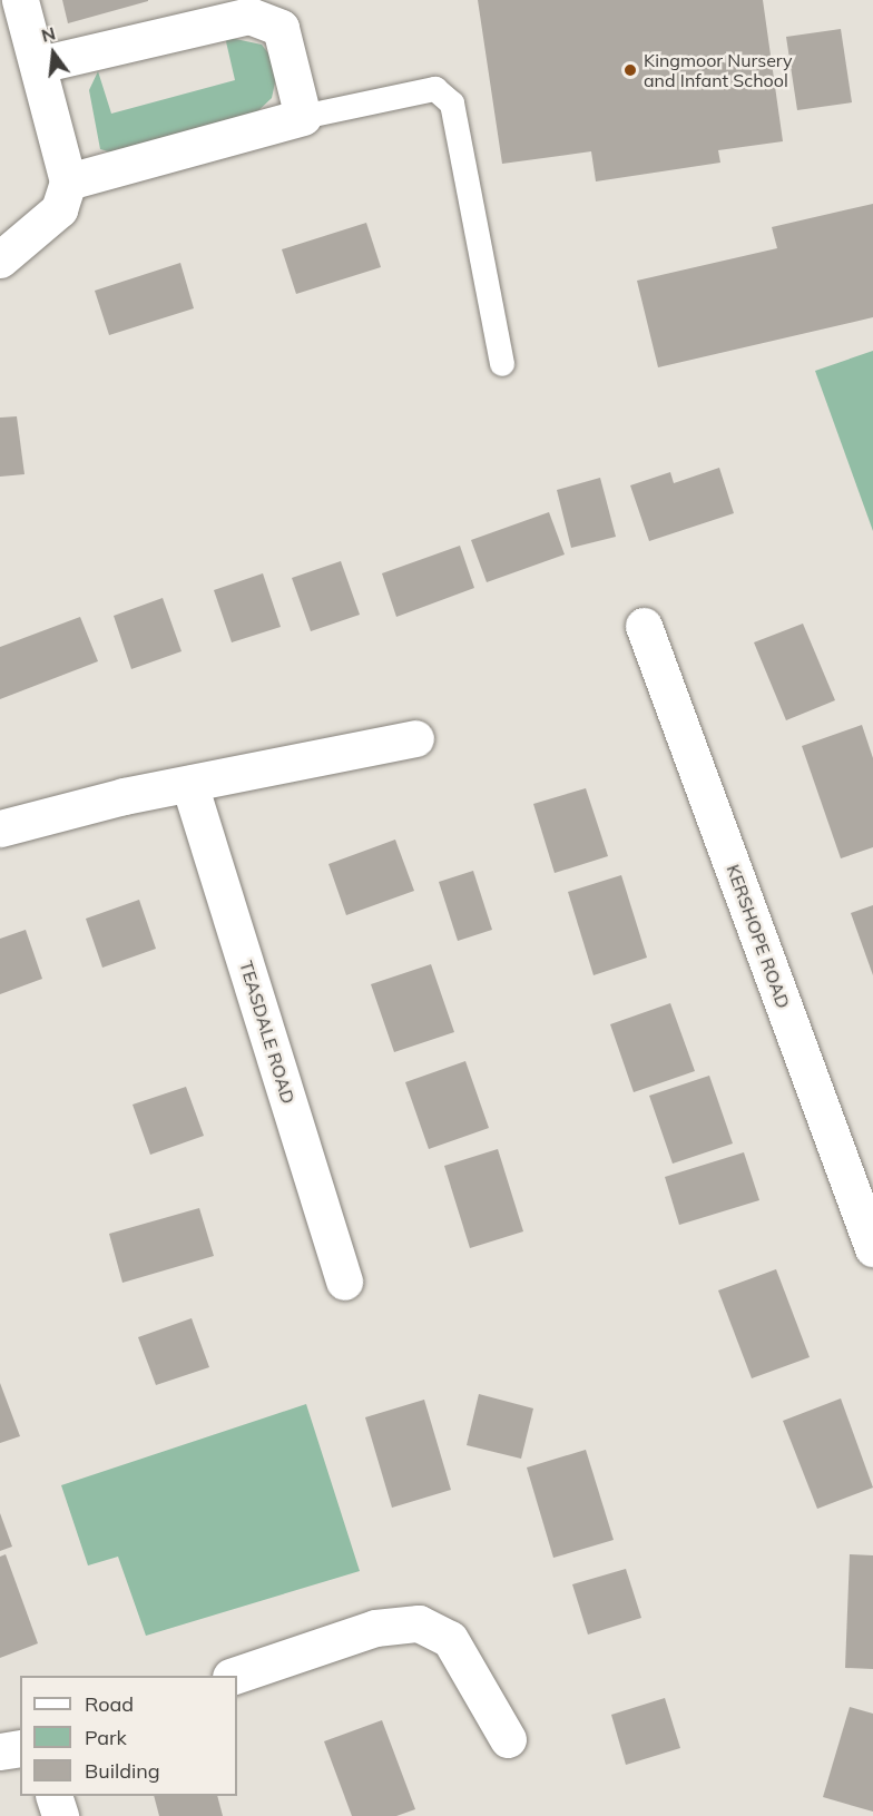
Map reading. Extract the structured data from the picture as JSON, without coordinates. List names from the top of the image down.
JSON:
{
  "streets": {
    "street": ["KERSHOPE ROAD", "TEASDALE ROAD"]
  },
  "places": ["Kingmoor Nursery and Infant School"],
  "legend": ["Road", "Park", "Building"],
  "north": "top"
}
